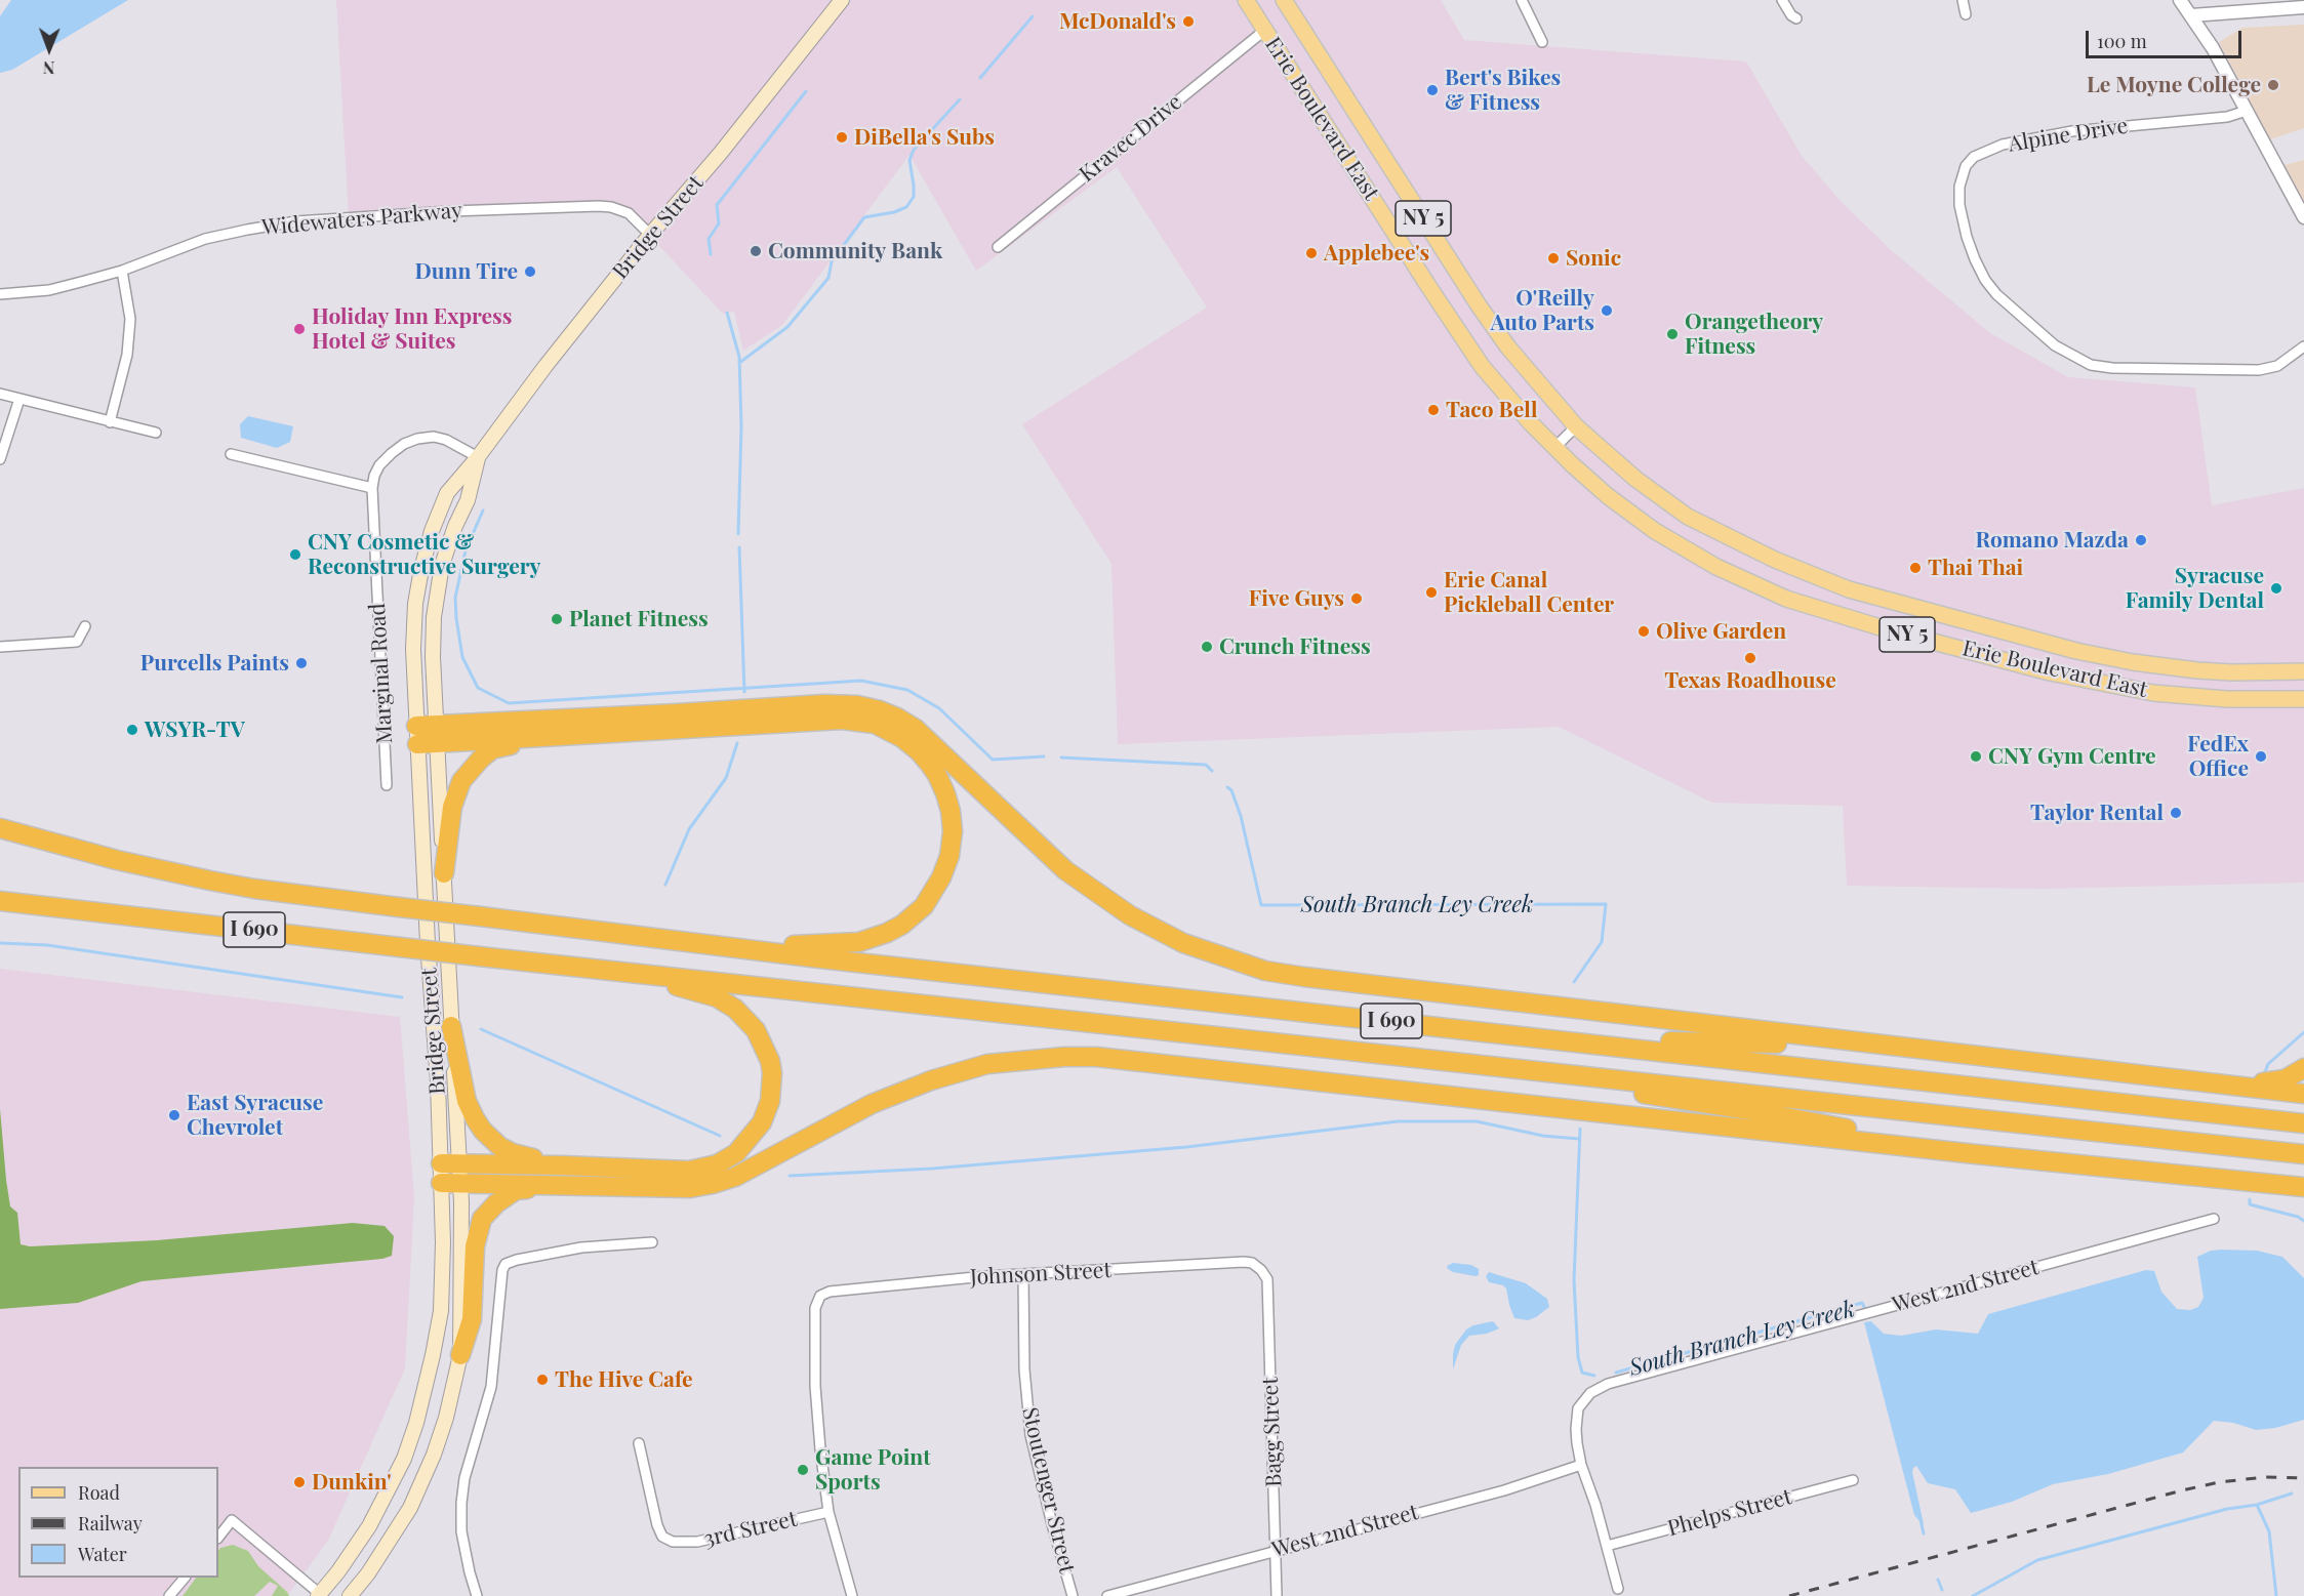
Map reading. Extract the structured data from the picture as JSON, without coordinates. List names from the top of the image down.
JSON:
{
  "streets": {
    "highway": ["I 690"],
    "main road": ["Erie Boulevard East", "NY 5", "Bridge Street"],
    "street": [
      "Alpine Drive",
      "Kravec Drive",
      "Widewaters Parkway",
      "Marginal Road",
      "Johnson Street",
      "West 2nd Street",
      "Bagg Street",
      "Stoutenger Street",
      "Phelps Street",
      "3rd Street"
    ]
  },
  "crossings": [
    ["Erie Boulevard East", "Kravec Drive"],
    ["Widewaters Parkway", "Bridge Street"],
    ["Johnson Street", "Bagg Street"],
    ["Johnson Street", "Stoutenger Street"],
    ["Johnson Street", "3rd Street"],
    ["West 2nd Street", "Bagg Street"]
  ],
  "water": ["South Branch Ley Creek"],
  "places": [
    "McDonald's",
    "Le Moyne College",
    "Bert's Bikes & Fitness",
    "DiBella's Subs",
    "Community Bank",
    "Applebee's",
    "Sonic",
    "Dunn Tire",
    "O'Reilly Auto Parts",
    "Holiday Inn Express Hotel & Suites",
    "Orangetheory Fitness",
    "Taco Bell",
    "Romano Mazda",
    "CNY Cosmetic & Reconstructive Surgery",
    "Thai Thai",
    "Syracuse Family Dental",
    "Erie Canal Pickleball Center",
    "Five Guys",
    "Planet Fitness",
    "Olive Garden",
    "Crunch Fitness",
    "Texas Roadhouse",
    "Purcells Paints",
    "WSYR-TV",
    "CNY Gym Centre",
    "FedEx Office",
    "Taylor Rental",
    "East Syracuse Chevrolet",
    "The Hive Cafe",
    "Game Point Sports",
    "Dunkin'"
  ],
  "legend": ["Road", "Railway", "Water"],
  "scale_bar": "100 m",
  "north": "bottom"
}
